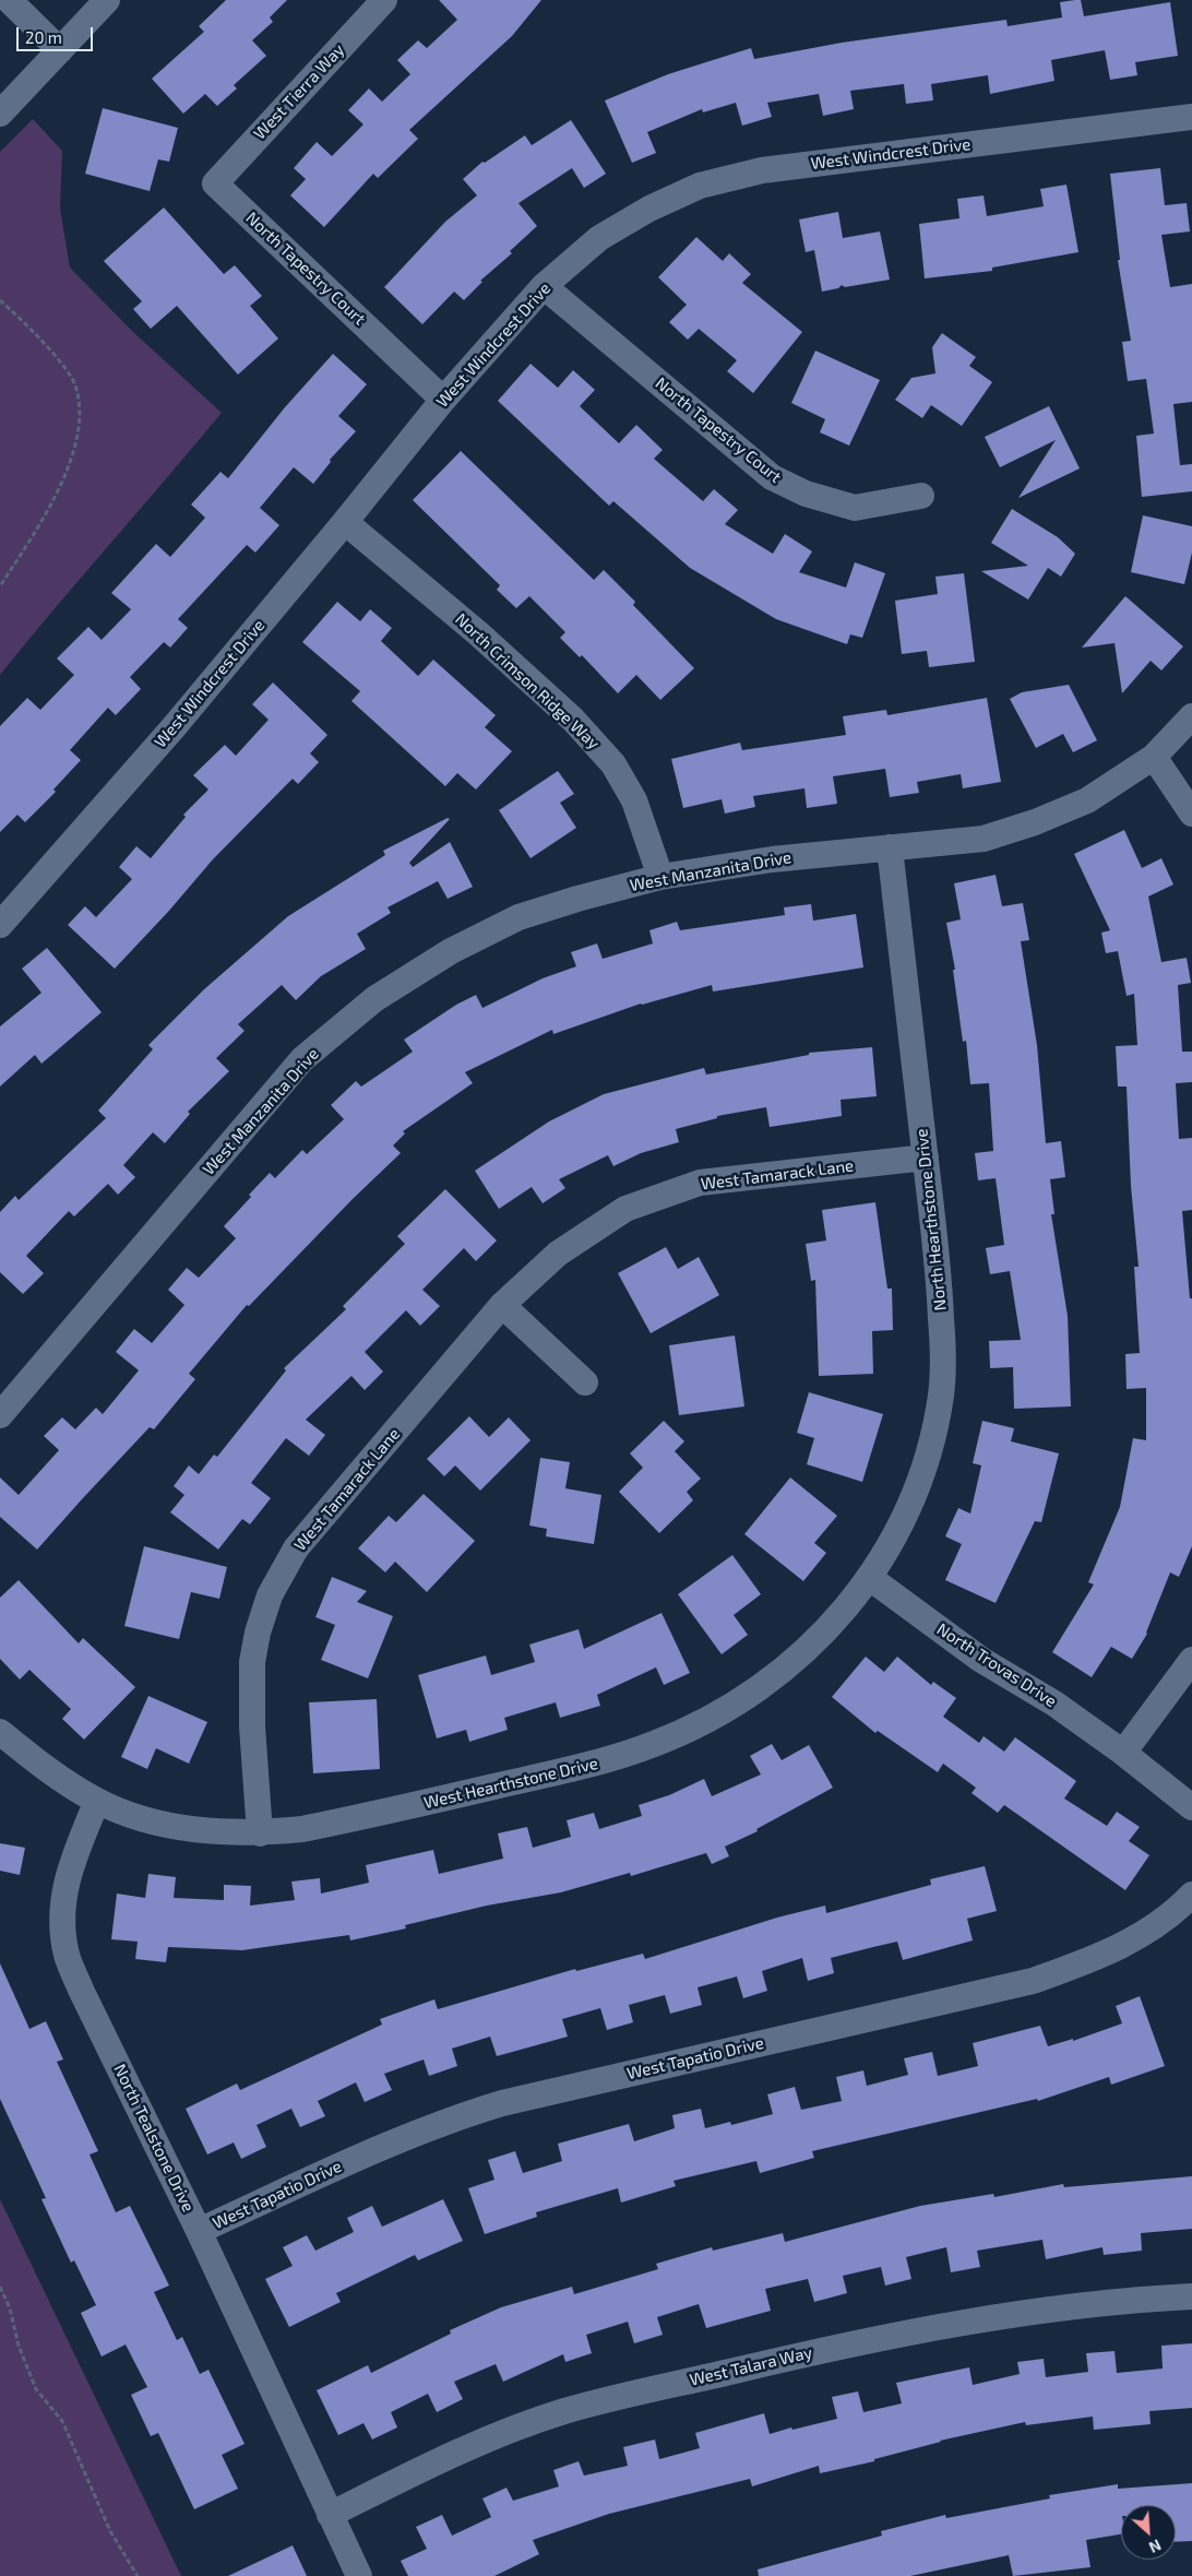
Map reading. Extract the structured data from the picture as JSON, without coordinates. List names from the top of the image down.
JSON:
{
  "streets": {
    "street": [
      "West Tierra Way",
      "West Windcrest Drive",
      "North Tapestry Court",
      "North Crimson Ridge Way",
      "West Manzanita Drive",
      "West Tamarack Lane",
      "North Hearthstone Drive",
      "North Trovas Drive",
      "West Hearthstone Drive",
      "West Tapatio Drive",
      "North Tealstone Drive",
      "West Talara Way"
    ]
  },
  "crossings": [
    ["West Tierra Way", "North Tapestry Court"],
    ["West Windcrest Drive", "North Tapestry Court"],
    ["West Windcrest Drive", "North Crimson Ridge Way"],
    ["North Crimson Ridge Way", "West Manzanita Drive"],
    ["West Manzanita Drive", "North Hearthstone Drive"],
    ["West Tamarack Lane", "North Hearthstone Drive"],
    ["West Tamarack Lane", "West Hearthstone Drive"],
    ["North Hearthstone Drive", "North Trovas Drive"],
    ["North Hearthstone Drive", "West Hearthstone Drive"],
    ["North Trovas Drive", "West Hearthstone Drive"],
    ["West Hearthstone Drive", "North Tealstone Drive"],
    ["West Tapatio Drive", "North Tealstone Drive"],
    ["North Tealstone Drive", "West Talara Way"]
  ],
  "scale_bar": "20 m",
  "north": "bottom right"
}
